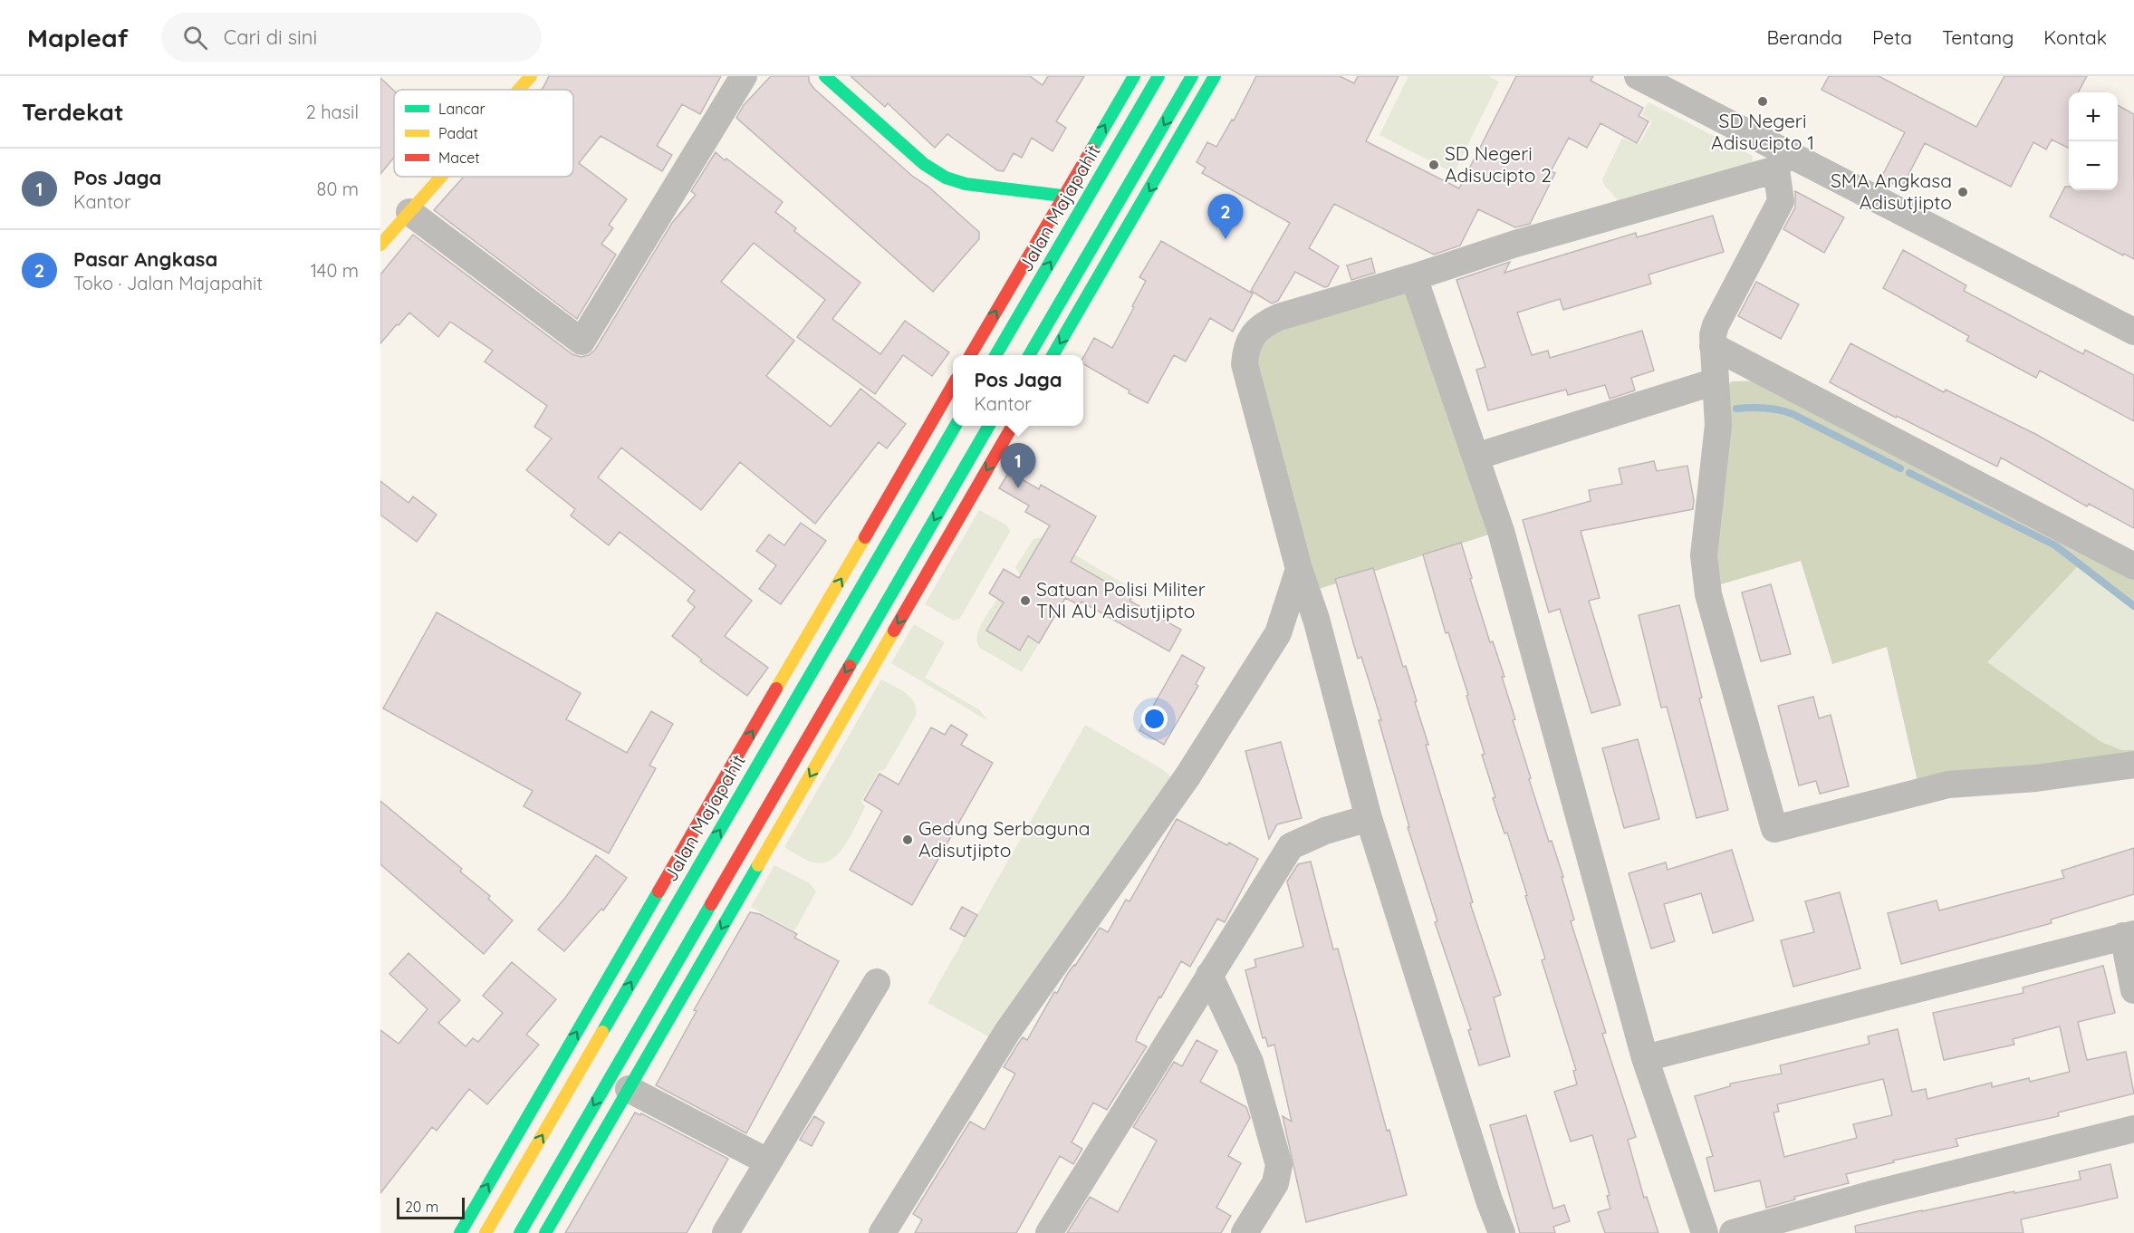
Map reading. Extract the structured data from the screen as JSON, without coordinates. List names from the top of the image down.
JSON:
{
  "streets": {
    "main road": ["Jalan Majapahit"]
  },
  "places": [
    "SD Negeri Adisucipto 1",
    "SD Negeri Adisucipto 2",
    "SMA Angkasa Adisutjipto",
    "Satuan Polisi Militer TNI AU Adisutjipto",
    "Gedung Serbaguna Adisutjipto"
  ],
  "legend": ["Lancar", "Padat", "Macet"],
  "scale_bar": "20 m",
  "page": {
    "header": "Mapleaf",
    "search": "Cari di sini",
    "nav": [
      "Beranda",
      "Peta",
      "Tentang",
      "Kontak"
    ],
    "heading": ["Terdekat", "2 hasil"],
    "map_buttons": ["+", "−"],
    "list": [
      {
        "mark": "1",
        "name": "Pos Jaga",
        "note": "Kantor",
        "value": "80 m"
      },
      {
        "mark": "2",
        "name": "Pasar Angkasa",
        "note": "Toko · Jalan Majapahit",
        "value": "140 m"
      }
    ],
    "pins": ["2", "1"],
    "popup": ["Pos Jaga", "Kantor"],
    "scale": "20 m"
  }
}
